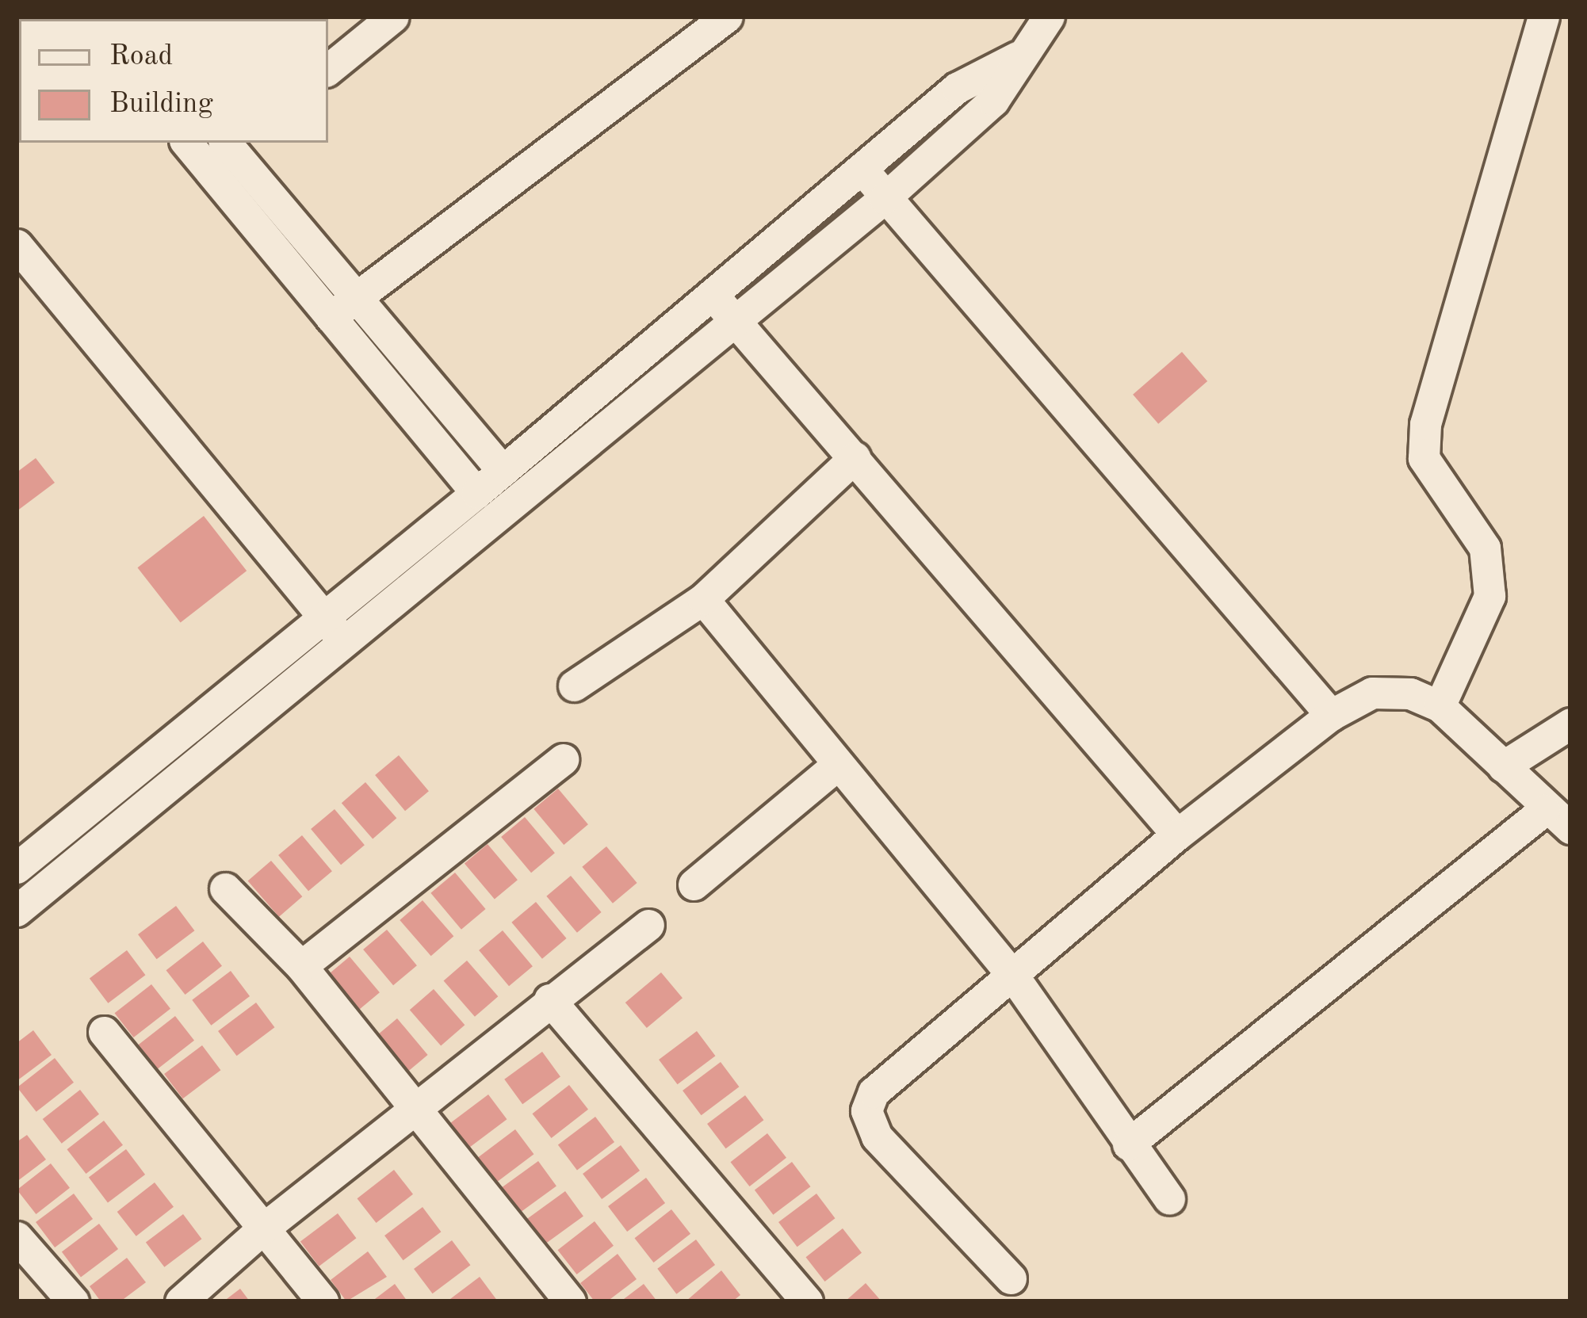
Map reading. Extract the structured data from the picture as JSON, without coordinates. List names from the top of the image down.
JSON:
{
  "legend": ["Road", "Building"]
}
